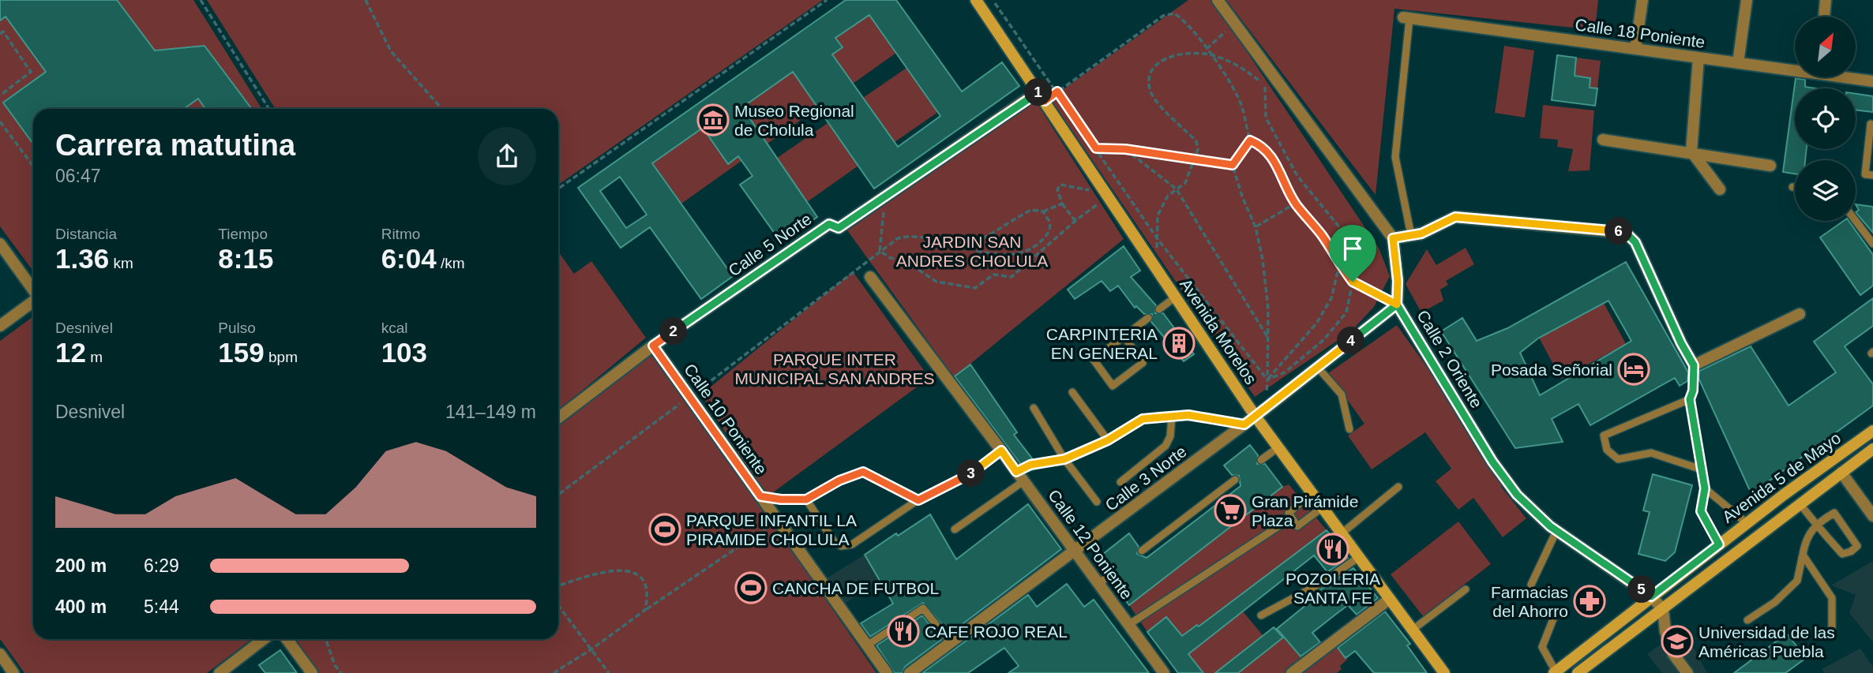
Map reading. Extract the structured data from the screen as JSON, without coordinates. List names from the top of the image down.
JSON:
{
  "streets": {
    "main road": ["Avenida Morelos", "Avenida 5 de Mayo"],
    "street": [
      "Calle 18 Poniente",
      "Calle 5 Norte",
      "Calle 2 Oriente",
      "Calle 10 Poniente",
      "Calle 3 Norte",
      "Calle 12 Poniente"
    ]
  },
  "crossings": [
    ["Calle 5 Norte", "Avenida Morelos"],
    ["Calle 5 Norte", "Calle 10 Poniente"],
    ["Avenida Morelos", "Calle 3 Norte"],
    ["Calle 2 Oriente", "Avenida 5 de Mayo"],
    ["Calle 2 Oriente", "Calle 3 Norte"],
    ["Calle 3 Norte", "Calle 12 Poniente"]
  ],
  "parks": ["JARDIN SAN ANDRES CHOLULA", "PARQUE INTER MUNICIPAL SAN ANDRES"],
  "places": {
    "museum": ["Museo Regional de Cholula"],
    "building": ["CARPINTERIA EN GENERAL"],
    "hotel": ["Posada Señorial"],
    "supermarket": ["Gran Pirámide Plaza"],
    "sports": ["PARQUE INFANTIL LA PIRAMIDE CHOLULA", "CANCHA DE FUTBOL"],
    "restaurant": ["POZOLERIA SANTA FE", "CAFE ROJO REAL"],
    "pharmacy": ["Farmacias del Ahorro"],
    "school or university": ["Universidad de las Américas Puebla"]
  },
  "north": "top right",
  "page": {
    "pins": [
      "1",
      "6",
      "2",
      "4",
      "3",
      "5"
    ],
    "heading": ["Carrera matutina", "06:47"],
    "stats": [
      ["Distancia", "1.36 km"],
      ["Tiempo", "8:15"],
      ["Ritmo", "6:04 /km"],
      ["Desnivel", "12 m"],
      ["Pulso", "159 bpm"],
      ["kcal", "103"]
    ],
    "chart": ["Desnivel", "141–149 m"],
    "list": [
      {
        "name": "200 m",
        "note": "6:29"
      },
      {
        "name": "400 m",
        "note": "5:44"
      }
    ]
  }
}
